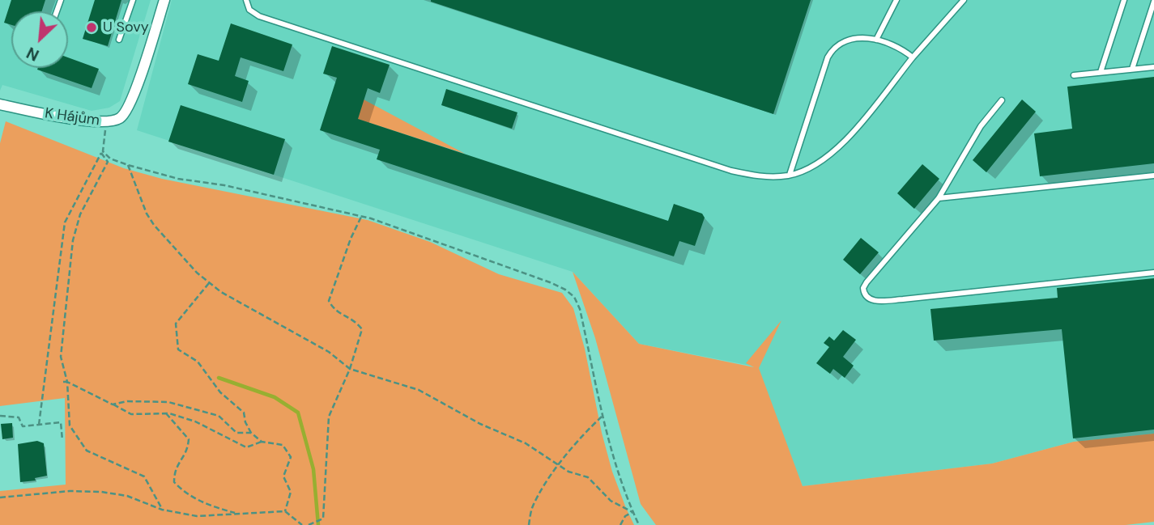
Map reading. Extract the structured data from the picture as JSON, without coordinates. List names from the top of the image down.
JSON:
{
  "streets": {
    "street": ["K Hájům"]
  },
  "places": ["U Sovy"],
  "north": "bottom left"
}
